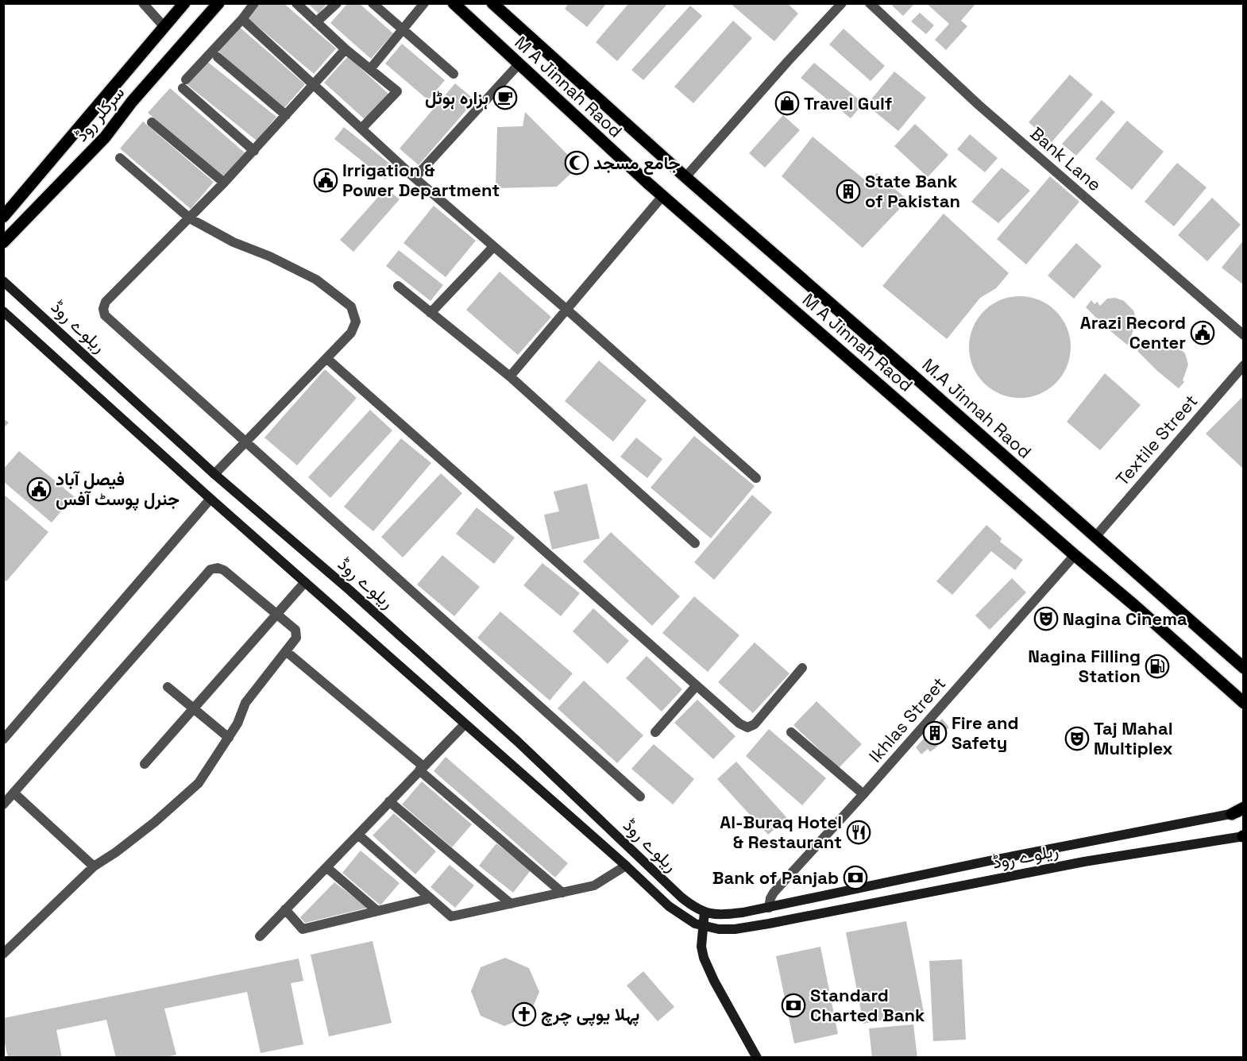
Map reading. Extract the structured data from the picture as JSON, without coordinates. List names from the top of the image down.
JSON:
{
  "streets": {
    "main road": [
      "M A Jinnah Raod",
      "سرکلر روڈ",
      "ریلوے روڈ",
      "M.A Jinnah Raod"
    ],
    "street": ["Bank Lane", "Textile Street", "Ikhlas Street"]
  },
  "crossings": [
    ["M A Jinnah Raod", "M.A Jinnah Raod"],
    ["M A Jinnah Raod", "Ikhlas Street"],
    ["ریلوے روڈ", "Ikhlas Street"],
    ["M.A Jinnah Raod", "Textile Street"]
  ],
  "places": {
    "cafe": ["ہزارہ ہوٹل"],
    "shop": ["Travel Gulf"],
    "mosque": ["جامع مسجد"],
    "public building": ["Irrigation & Power Department", "Arazi Record Center", "فیصل آباد جنرل پوسٹ آفس"],
    "building": ["State Bank of Pakistan", "Fire and Safety"],
    "theatre": ["Nagina Cinema", "Taj Mahal Multiplex"],
    "fuel station": ["Nagina Filling Station"],
    "restaurant": ["Al-Buraq Hotel & Restaurant"],
    "bank": ["Bank of Panjab", "Standard Charted Bank"],
    "church": ["پہلا یوپی چرچ"]
  }
}
